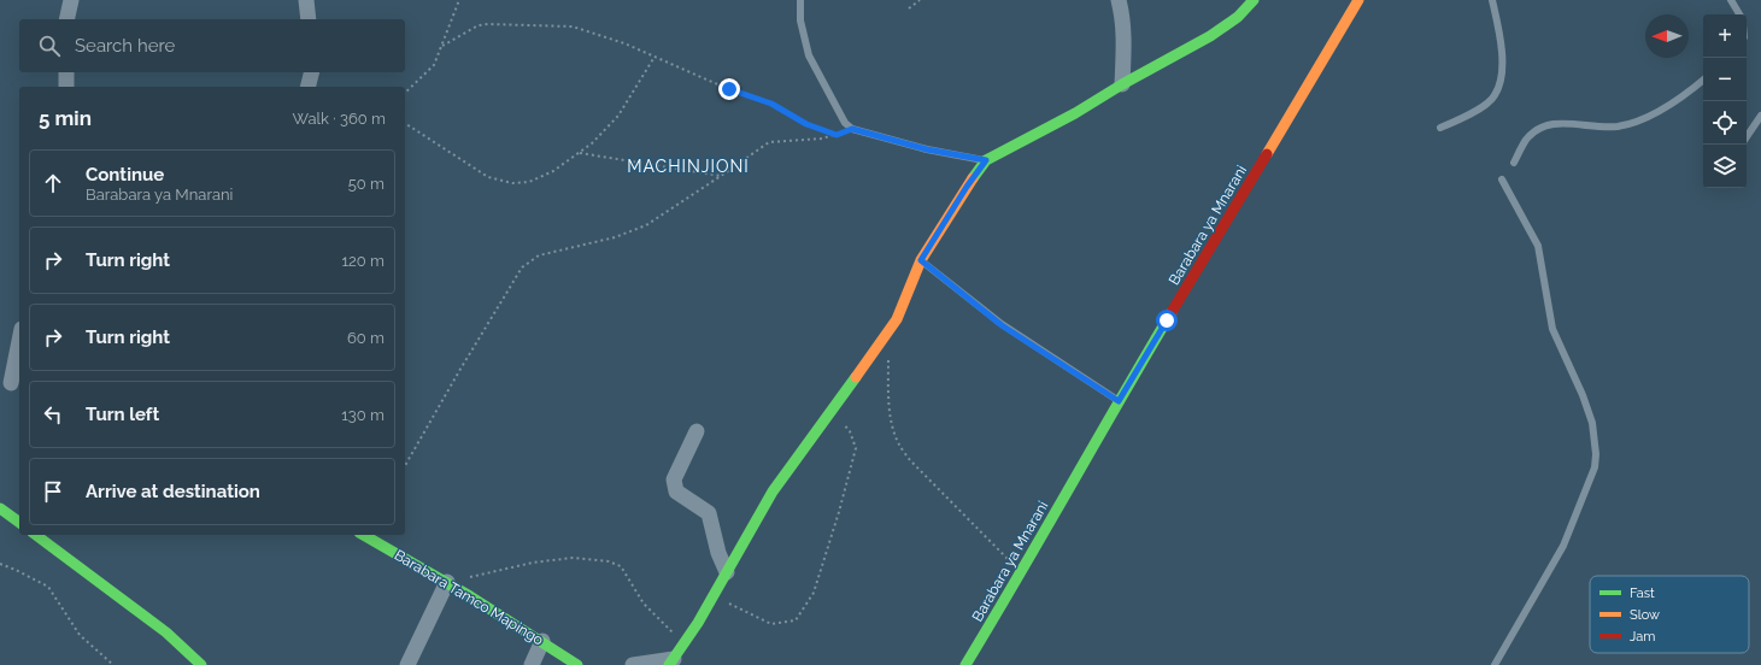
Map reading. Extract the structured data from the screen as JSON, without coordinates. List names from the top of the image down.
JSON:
{
  "streets": {
    "street": ["Barabara ya Mnarani", "Barabara Tamco Mapingo"]
  },
  "districts": ["MACHINJIONI"],
  "legend": ["Fast", "Slow", "Jam"],
  "north": "left",
  "page": {
    "map_buttons": ["+", "−"],
    "search": "Search here",
    "heading": ["5 min", "Walk · 360 m"],
    "list": [
      ["Continue", "Barabara ya Mnarani", "50 m"],
      ["Turn right", "120 m"],
      ["Turn right", "60 m"],
      ["Turn left", "130 m"],
      "Arrive at destination"
    ]
  }
}
